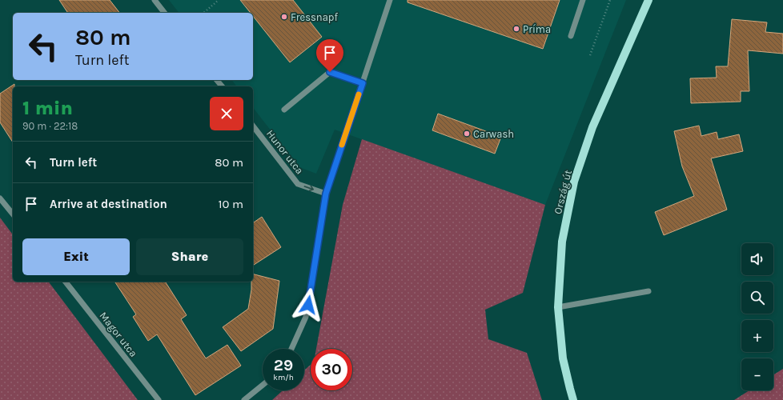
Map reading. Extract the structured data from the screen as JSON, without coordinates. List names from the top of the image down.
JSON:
{
  "streets": {
    "main road": ["Ország út"],
    "street": ["Hunor utca", "Magor utca"]
  },
  "one_way": ["Hunor utca"],
  "places": ["Fressnapf", "Príma", "Carwash"],
  "page": {
    "turn": ["80 m", "Turn left"],
    "heading": ["1 min", "90 m · 22:18"],
    "list": [
      {
        "name": "Turn left",
        "value": "80 m"
      },
      {
        "name": "Arrive at destination",
        "value": "10 m"
      }
    ],
    "buttons": ["Exit", "Share"],
    "map_buttons": ["+", "−"],
    "speed": "29 km/h",
    "limit": "30"
  }
}
